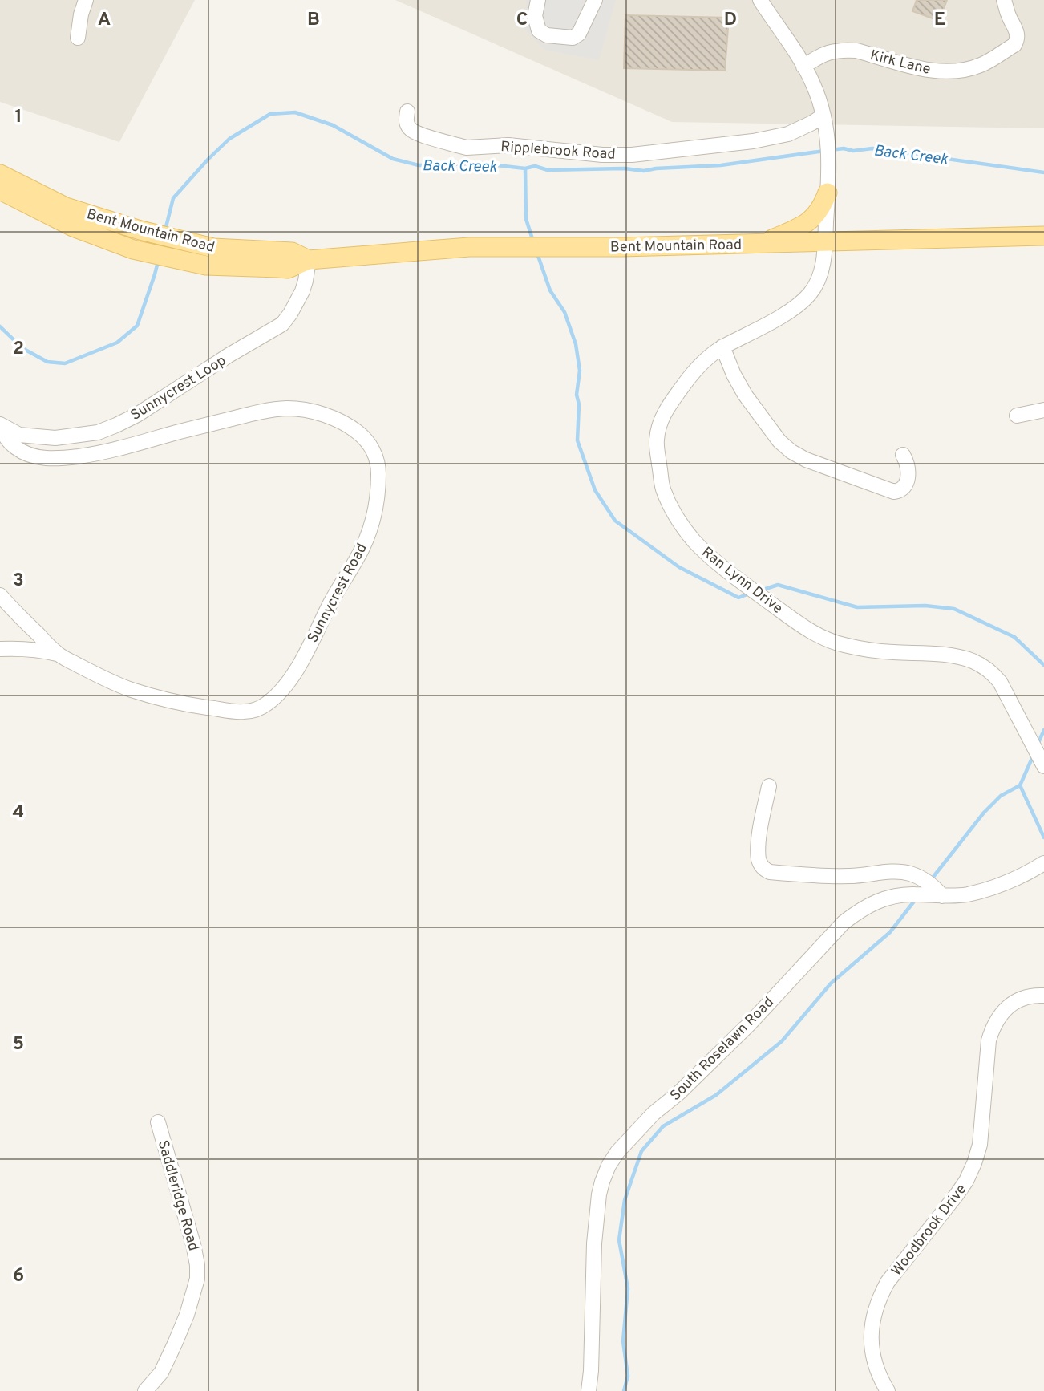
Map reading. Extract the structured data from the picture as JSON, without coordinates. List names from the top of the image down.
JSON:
{
  "streets": {
    "main road": ["Bent Mountain Road"],
    "street": [
      "Kirk Lane",
      "Ripplebrook Road",
      "Sunnycrest Loop",
      "Ran Lynn Drive",
      "Sunnycrest Road",
      "South Roselawn Road",
      "Saddleridge Road",
      "Woodbrook Drive"
    ]
  },
  "crossings": [
    ["Kirk Lane", "Ran Lynn Drive"],
    ["Ripplebrook Road", "Ran Lynn Drive"],
    ["Bent Mountain Road", "Sunnycrest Loop"],
    ["Bent Mountain Road", "Ran Lynn Drive"],
    ["Sunnycrest Loop", "Sunnycrest Road"]
  ],
  "water": ["Back Creek"],
  "grid": {
    "columns": [
      "A",
      "B",
      "C",
      "D",
      "E"
    ],
    "rows": [
      "1",
      "2",
      "3",
      "4",
      "5",
      "6"
    ]
  }
}
